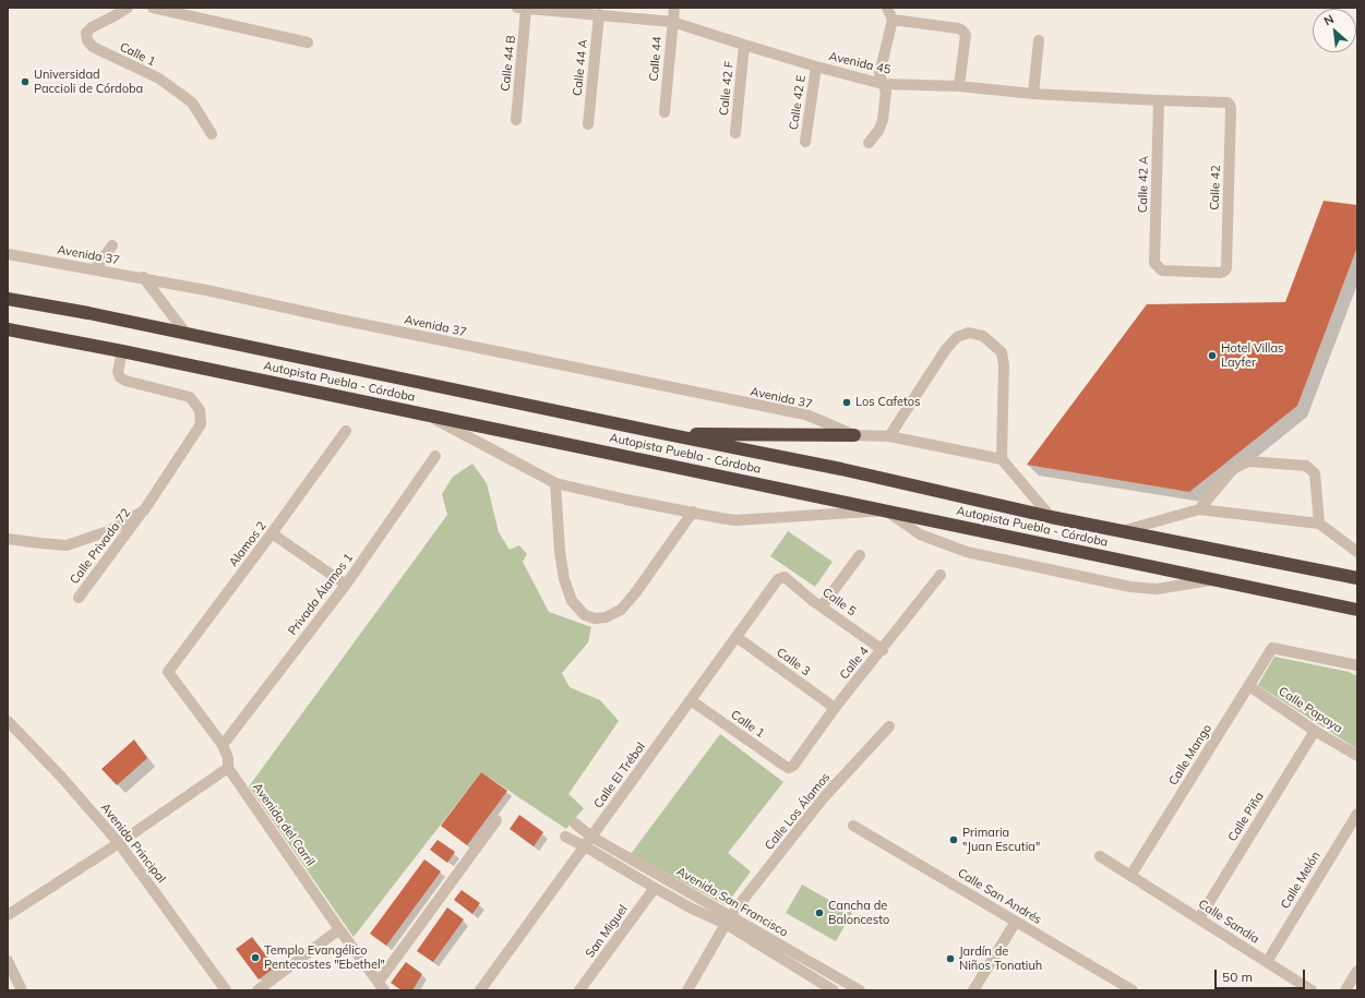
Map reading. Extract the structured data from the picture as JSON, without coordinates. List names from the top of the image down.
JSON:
{
  "streets": {
    "highway": ["Autopista Puebla - Córdoba"],
    "street": [
      "Calle 1",
      "Calle 44",
      "Calle 44 B",
      "Avenida 45",
      "Calle 44 A",
      "Calle 42 F",
      "Calle 42 E",
      "Calle 42 A",
      "Calle 42",
      "Avenida 37",
      "Alamos 2",
      "Calle Privada 72",
      "Privada Álamos 1",
      "Calle 5",
      "Calle 3",
      "Calle 4",
      "Calle Papaya",
      "Calle Mango",
      "Calle El Trébol",
      "Calle Los Álamos",
      "Calle Piña",
      "Avenida del Carril",
      "Avenida Principal",
      "Calle Melón",
      "Calle San Andrés",
      "Avenida San Francisco",
      "Calle Sandía",
      "San Miguel"
    ]
  },
  "crossings": [
    ["Calle 1", "Calle 4"],
    ["Calle 1", "Calle El Trébol"],
    ["Calle 44", "Avenida 45"],
    ["Calle 44 B", "Avenida 45"],
    ["Avenida 45", "Calle 44 A"],
    ["Avenida 45", "Calle 42 F"],
    ["Avenida 45", "Calle 42 E"],
    ["Avenida 45", "Calle 42 A"],
    ["Avenida 45", "Calle 42"],
    ["Calle 42 A", "Calle 42"],
    ["Autopista Puebla - Córdoba", "Calle Privada 72"],
    ["Alamos 2", "Avenida del Carril"],
    ["Privada Álamos 1", "Avenida del Carril"],
    ["Calle 5", "Calle 4"],
    ["Calle 5", "Calle El Trébol"],
    ["Calle 3", "Calle 4"],
    ["Calle 3", "Calle El Trébol"],
    ["Calle Papaya", "Calle Mango"],
    ["Calle Papaya", "Calle Piña"],
    ["Calle Mango", "Calle Sandía"],
    ["Calle El Trébol", "Avenida San Francisco"],
    ["Calle Los Álamos", "Avenida San Francisco"],
    ["Calle Piña", "Calle Sandía"],
    ["Calle Melón", "Calle Sandía"],
    ["Avenida San Francisco", "San Miguel"]
  ],
  "places": [
    "Universidad Paccioli de Córdoba",
    "Hotel Villas Layfer",
    "Los Cafetos",
    "Primaria \"Juan Escutia\"",
    "Cancha de Baloncesto",
    "Templo Evangélico Pentecostes \"Ebethel\"",
    "Jardín de Niños Tonatiuh"
  ],
  "scale_bar": "50 m",
  "north": "top left"
}
